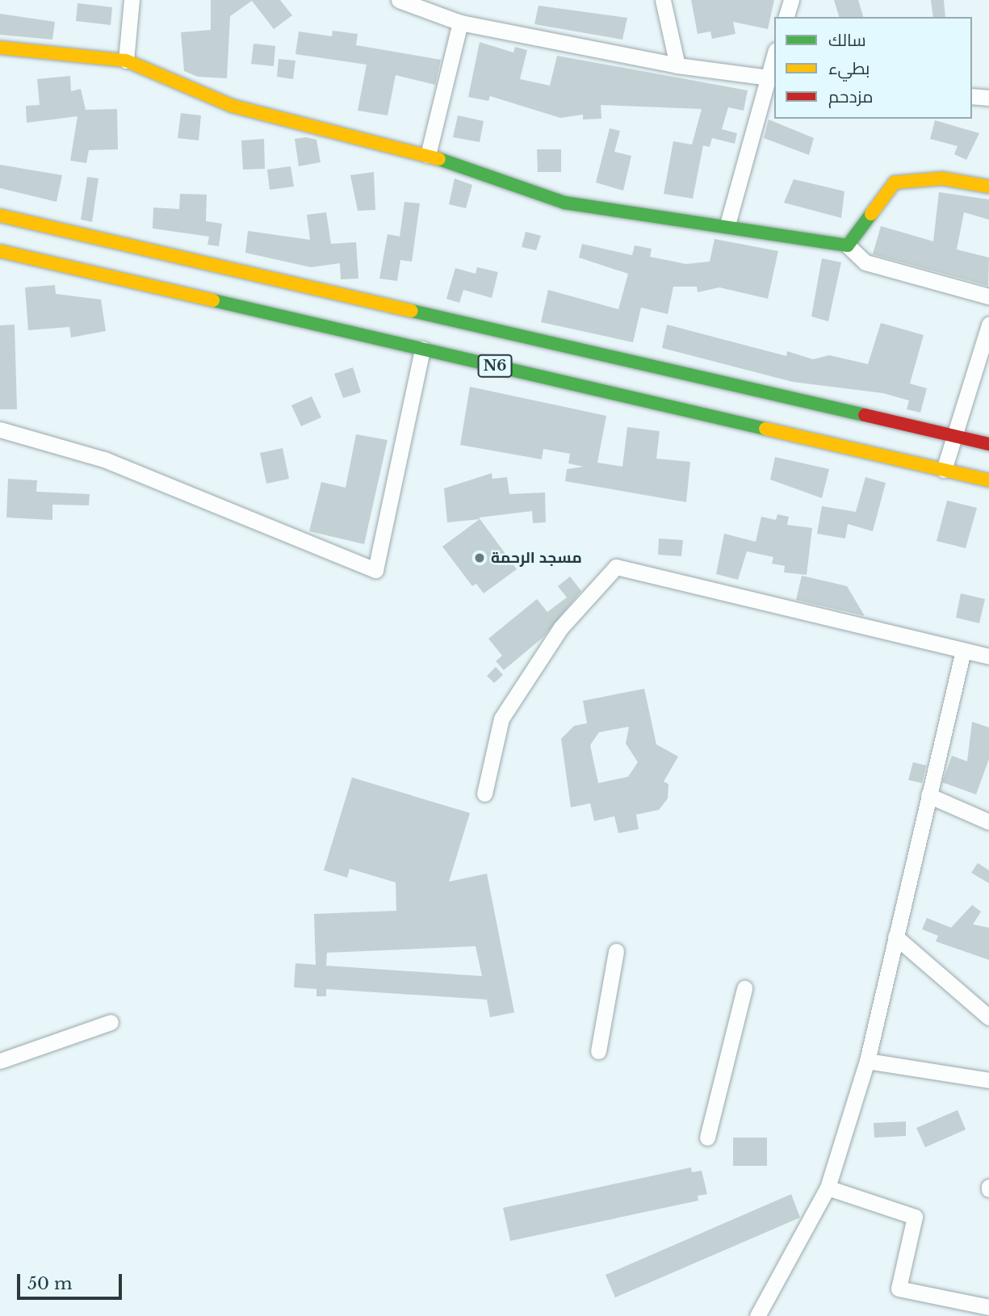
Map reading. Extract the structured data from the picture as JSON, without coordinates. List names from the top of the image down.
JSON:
{
  "streets": {
    "main road": ["N6"]
  },
  "places": ["مسجد الرحمة"],
  "legend": ["سالك", "بطيء", "مزدحم"],
  "scale_bar": "50 m"
}
